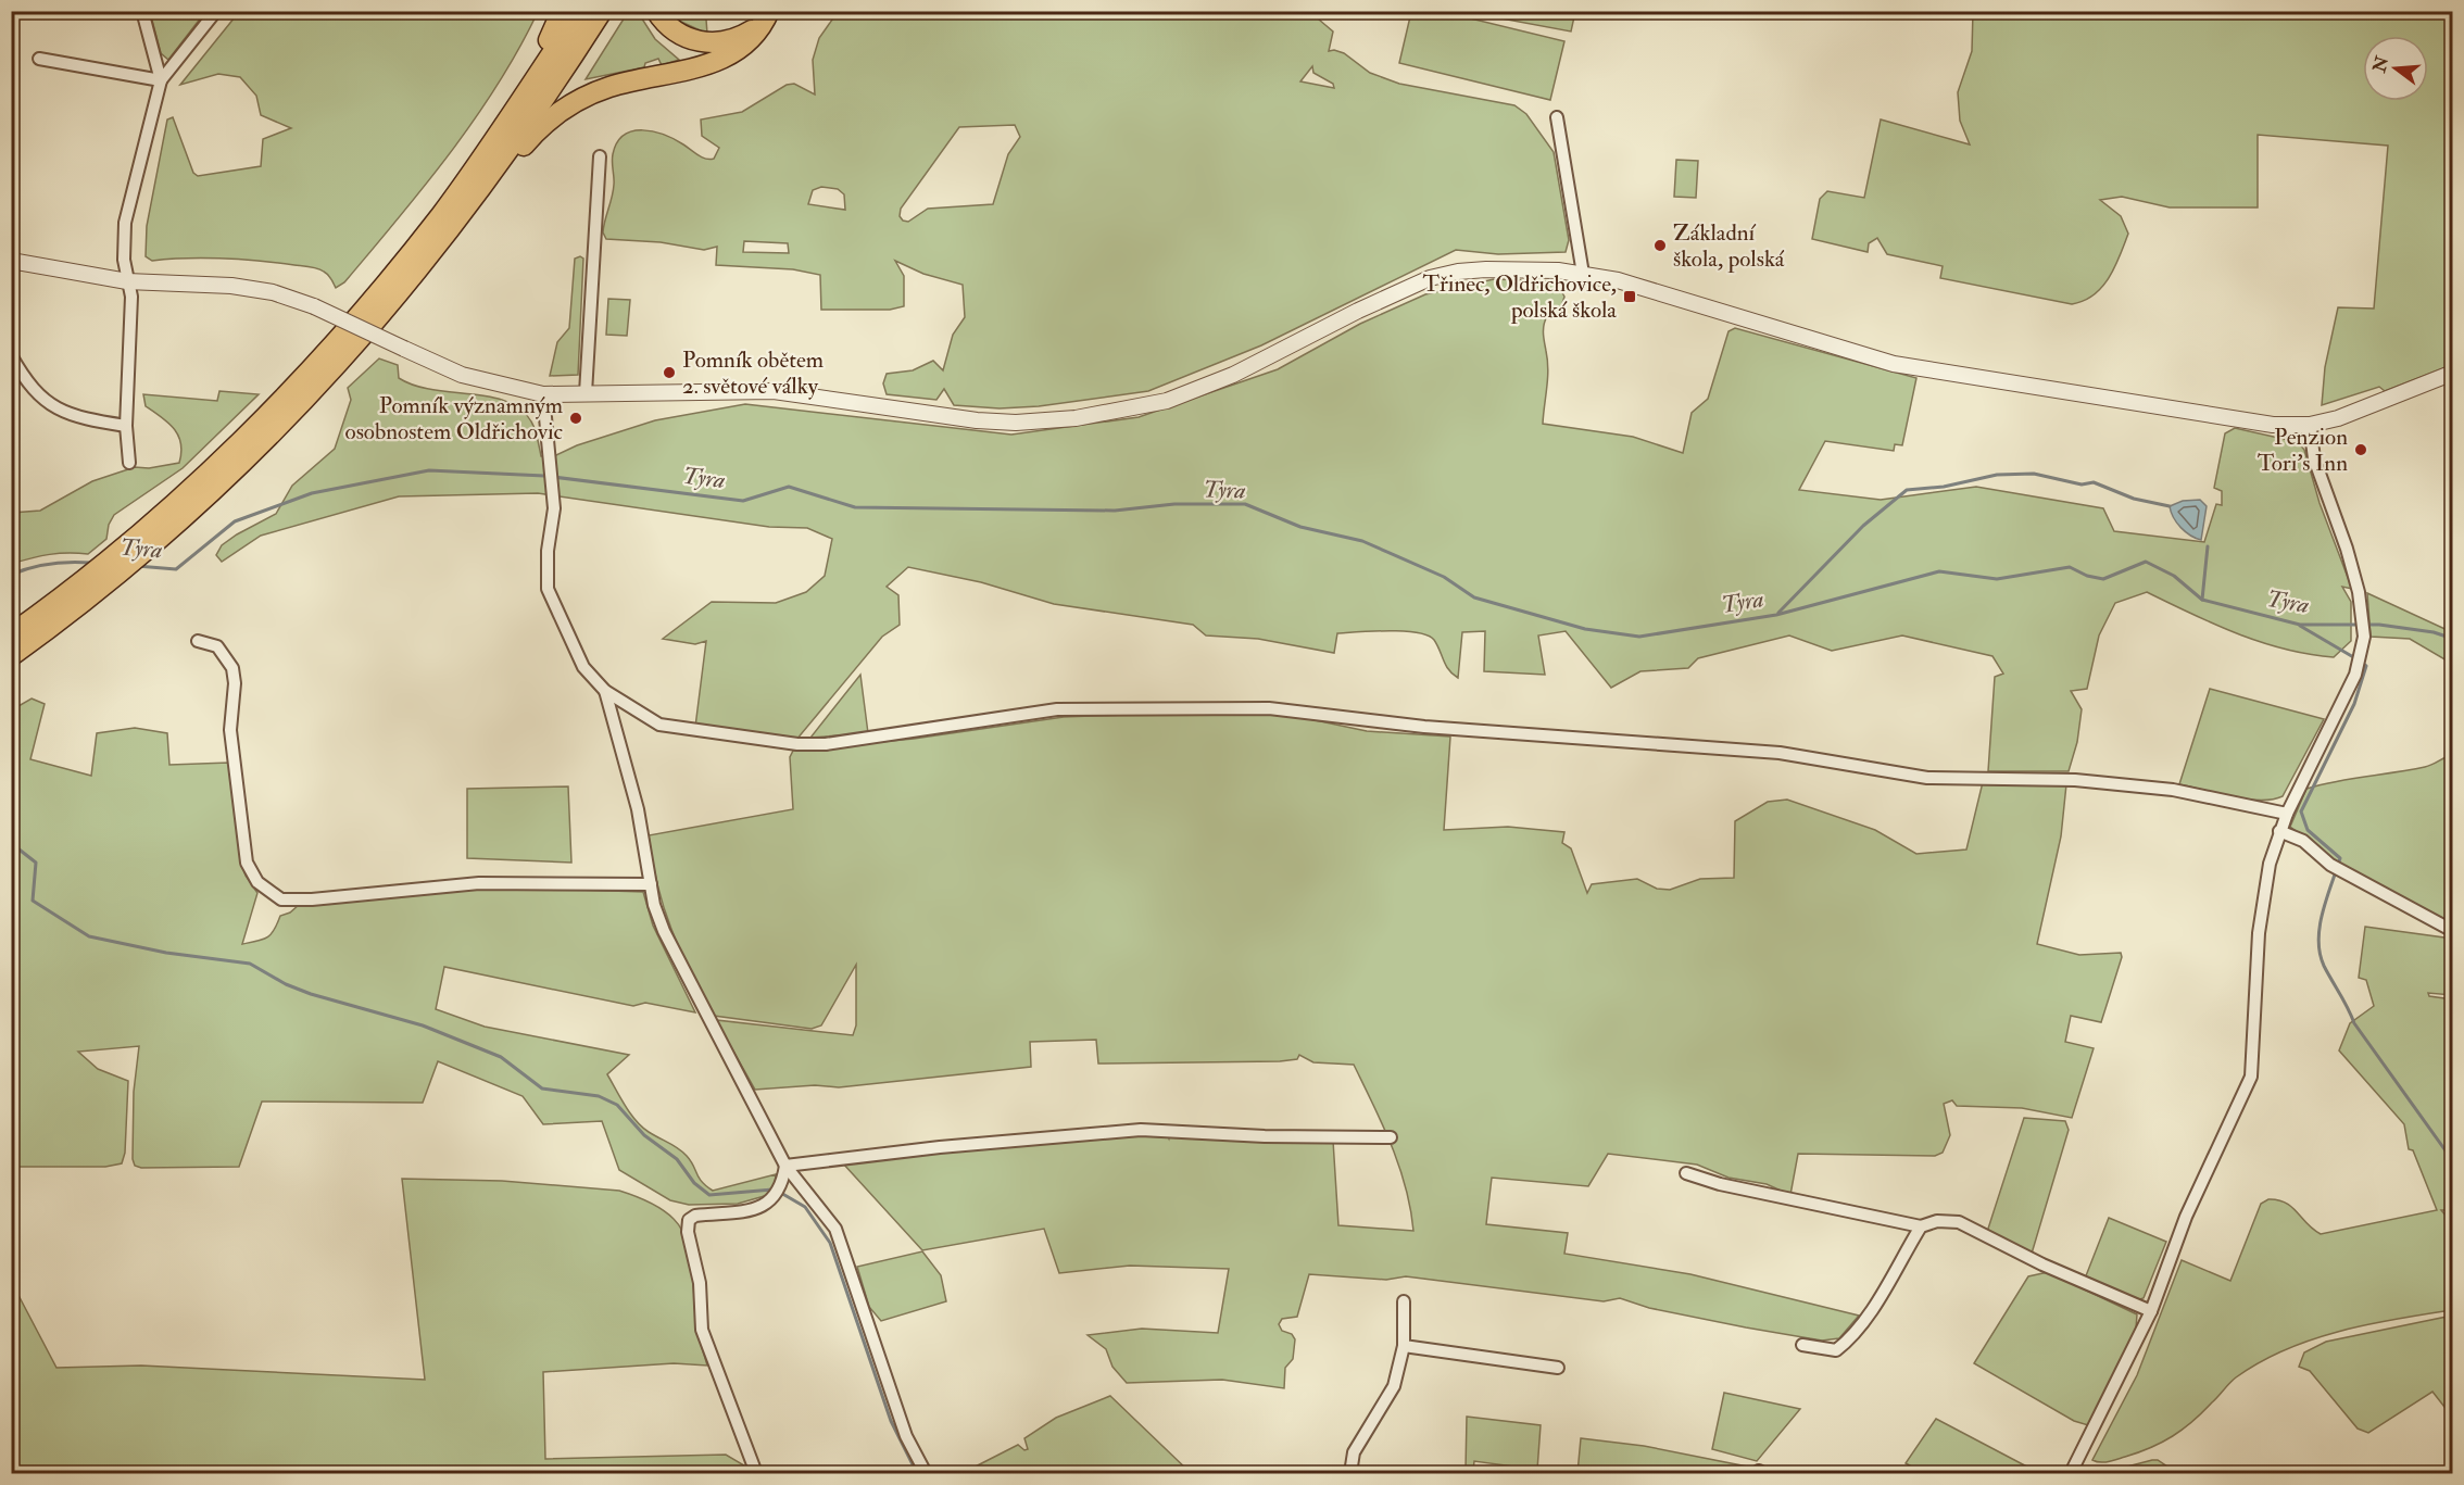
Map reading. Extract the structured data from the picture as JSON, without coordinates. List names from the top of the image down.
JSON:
{
  "water": ["Tyra"],
  "places": {
    "other": [
      "Základní škola, polská",
      "Pomník obětem 2. světové války",
      "Pomník významným osobnostem Oldřichovic",
      "Penzion Tori's Inn"
    ],
    "transit": ["Třinec, Oldřichovice, polská škola"]
  },
  "north": "left"
}
